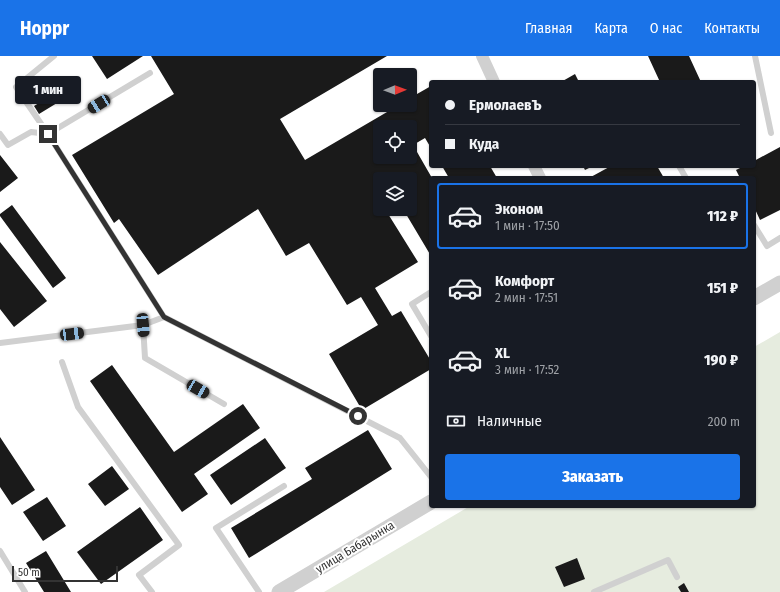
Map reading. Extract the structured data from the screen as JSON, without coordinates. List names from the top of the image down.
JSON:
{
  "streets": {
    "street": ["улица Бабарынка"]
  },
  "scale_bar": "50 m",
  "north": "right",
  "page": {
    "header": "Hoppr",
    "nav": [
      "Главная",
      "Карта",
      "О нас",
      "Контакты"
    ],
    "bubble": "1 мин",
    "banner": ["ЕрмолаевЪ", "Куда"],
    "list": [
      {
        "name": "Эконом",
        "note": "1 мин · 17:50",
        "value": "112 ₽"
      },
      {
        "name": "Комфорт",
        "note": "2 мин · 17:51",
        "value": "151 ₽"
      },
      {
        "name": "XL",
        "note": "3 мин · 17:52",
        "value": "190 ₽"
      }
    ],
    "pay": ["Наличные", "200 m"],
    "buttons": "Заказать",
    "scale": "50 m"
  }
}
